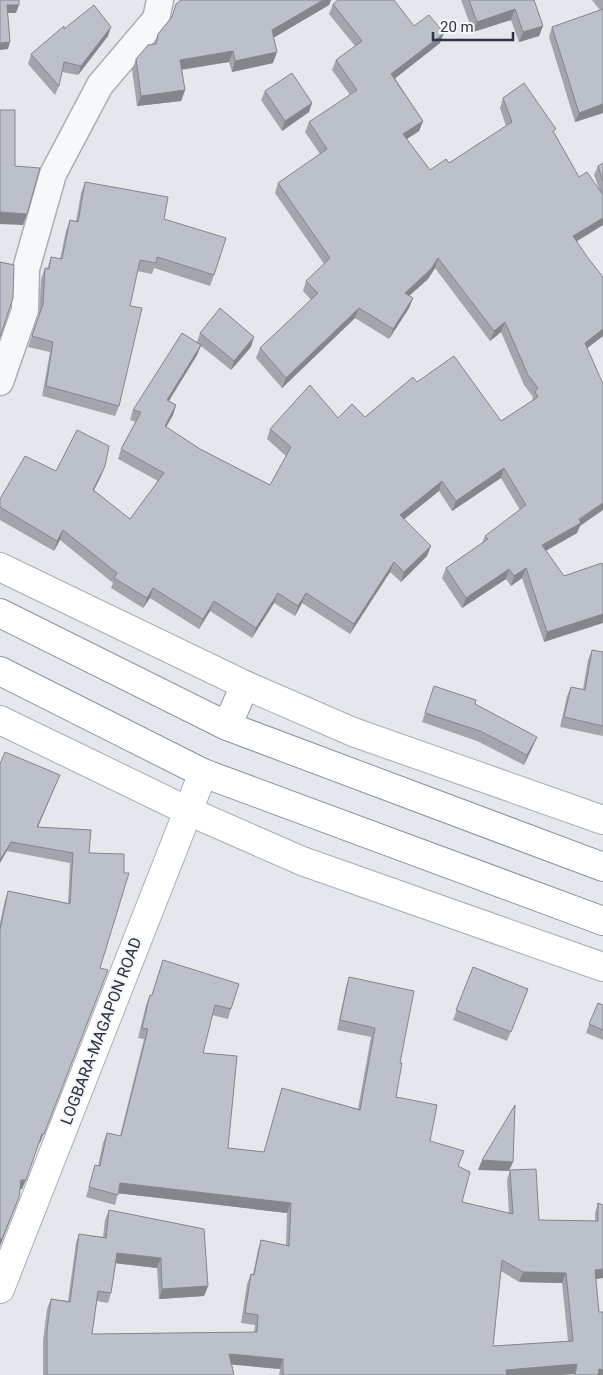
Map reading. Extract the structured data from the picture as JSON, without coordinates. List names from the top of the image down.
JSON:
{
  "streets": {
    "main road": ["LOGBARA-MAGAPON ROAD"]
  },
  "scale_bar": "20 m"
}
